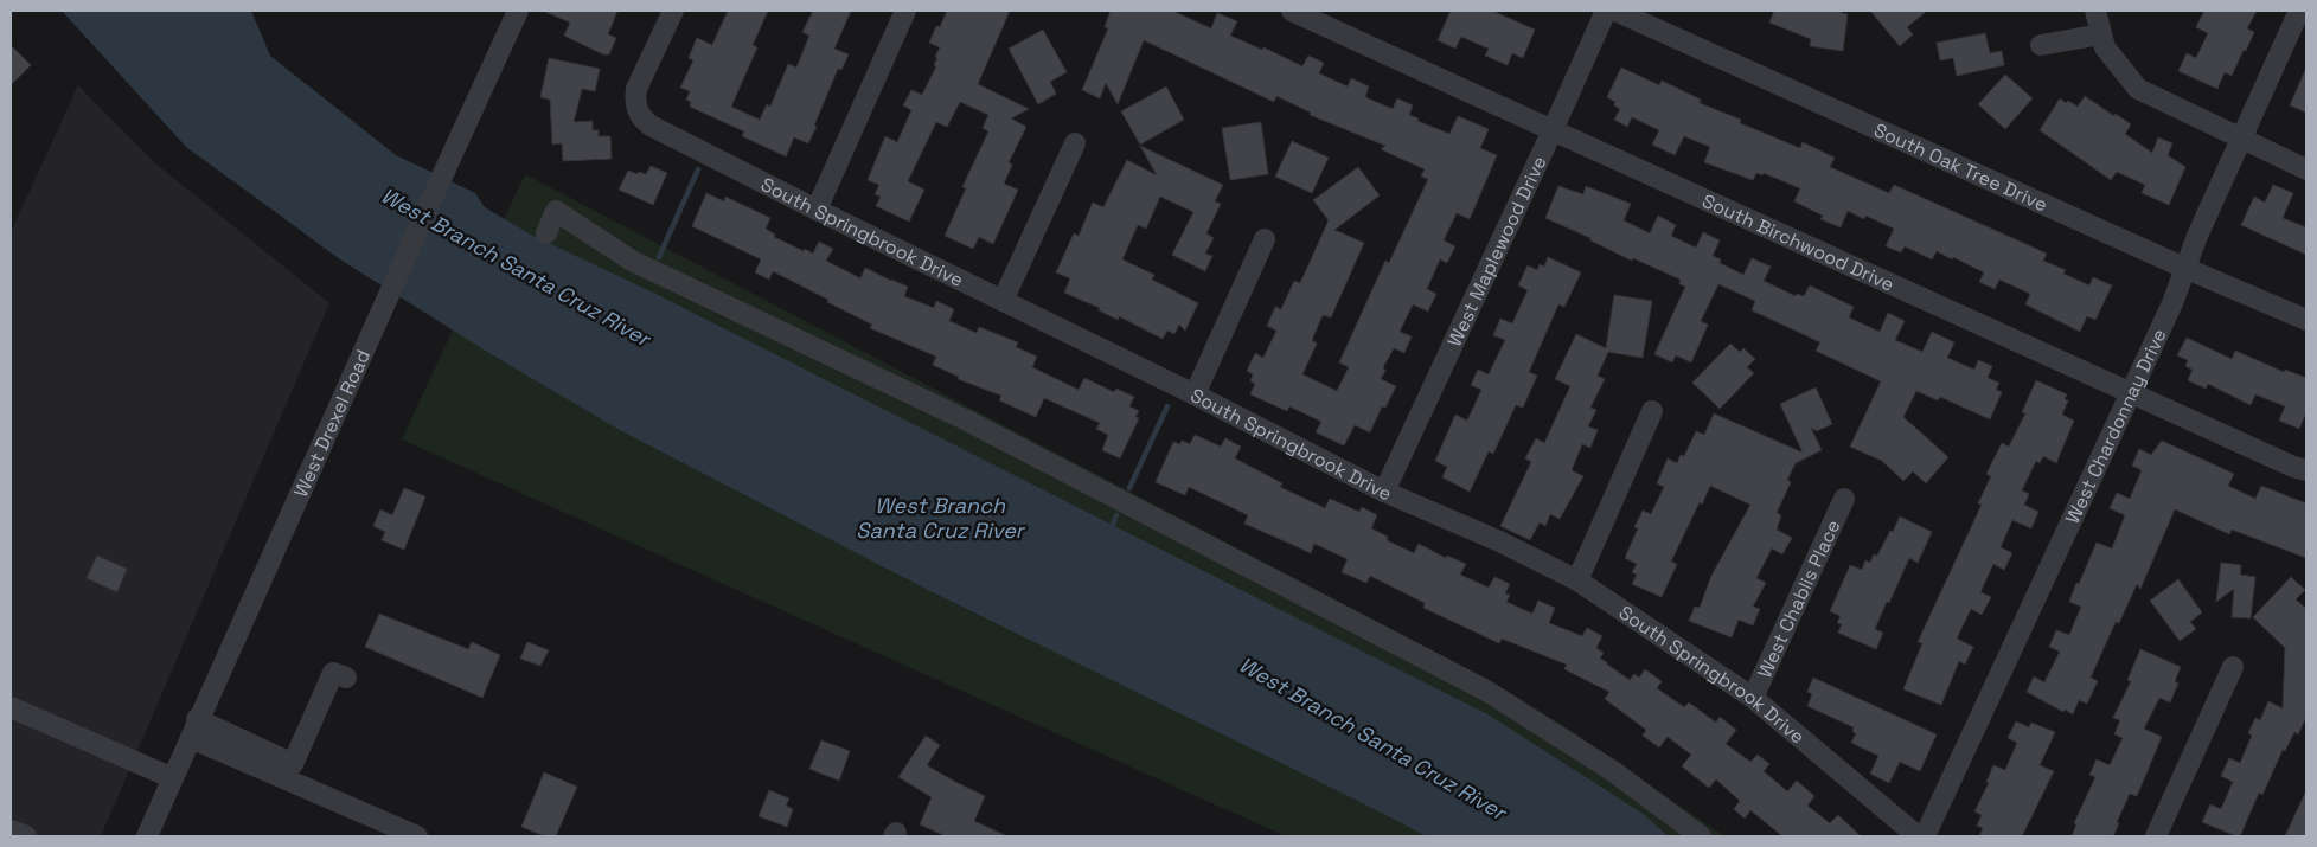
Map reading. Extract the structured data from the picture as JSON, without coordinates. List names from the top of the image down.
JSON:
{
  "streets": {
    "street": [
      "South Oak Tree Drive",
      "South Springbrook Drive",
      "South Birchwood Drive",
      "West Maplewood Drive",
      "West Drexel Road",
      "West Chardonnay Drive",
      "West Chablis Place"
    ]
  },
  "crossings": [
    ["South Oak Tree Drive", "West Chardonnay Drive"],
    ["South Springbrook Drive", "West Maplewood Drive"],
    ["South Springbrook Drive", "West Chablis Place"],
    ["South Birchwood Drive", "West Maplewood Drive"],
    ["South Birchwood Drive", "West Chardonnay Drive"]
  ],
  "water": ["West Branch Santa Cruz River"]
}
